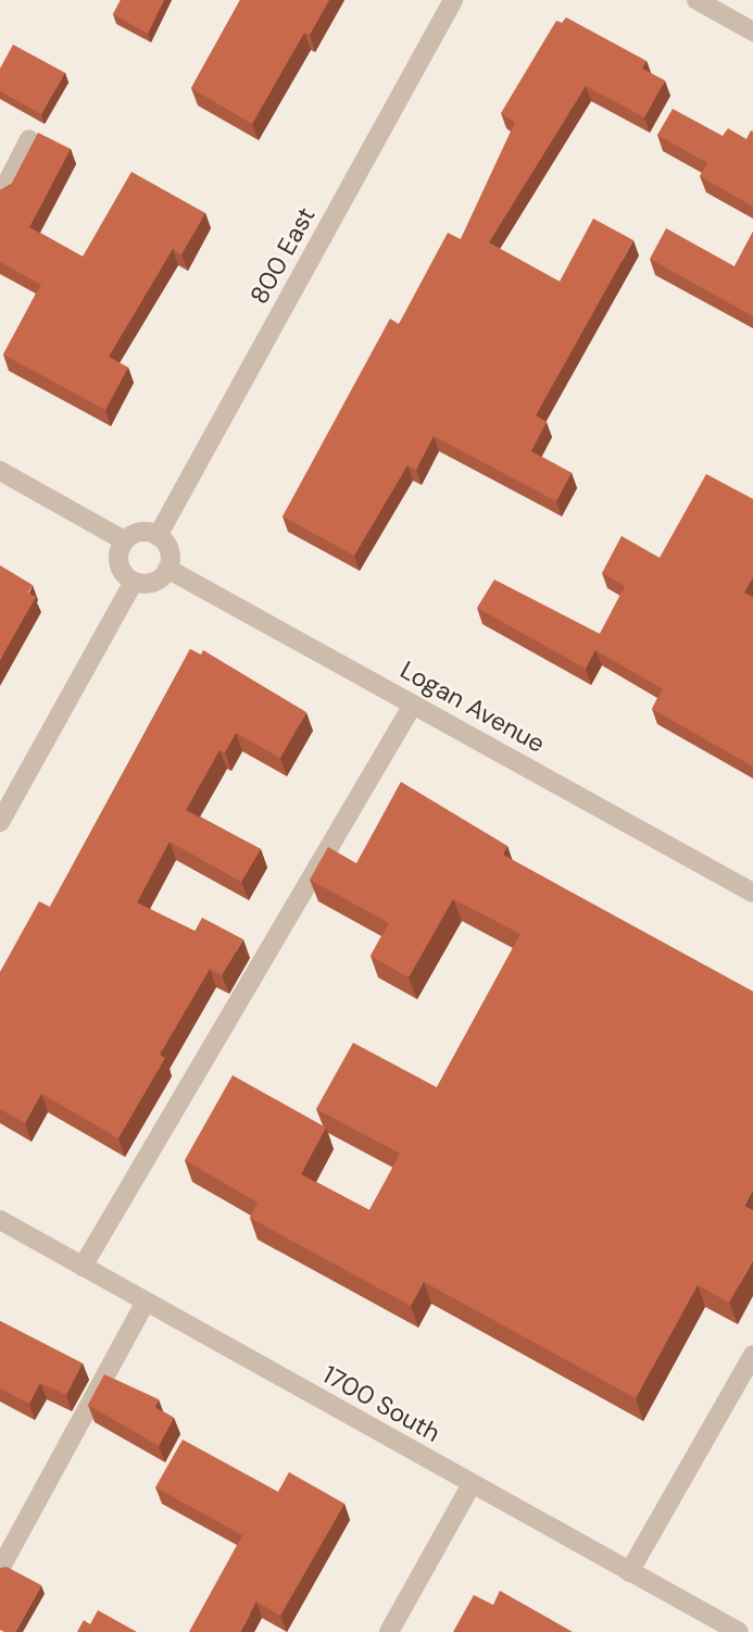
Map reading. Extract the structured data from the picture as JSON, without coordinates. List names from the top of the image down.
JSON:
{
  "streets": {
    "street": ["800 East", "Logan Avenue", "1700 South"]
  },
  "crossings": [
    ["800 East", "Logan Avenue"]
  ]
}
